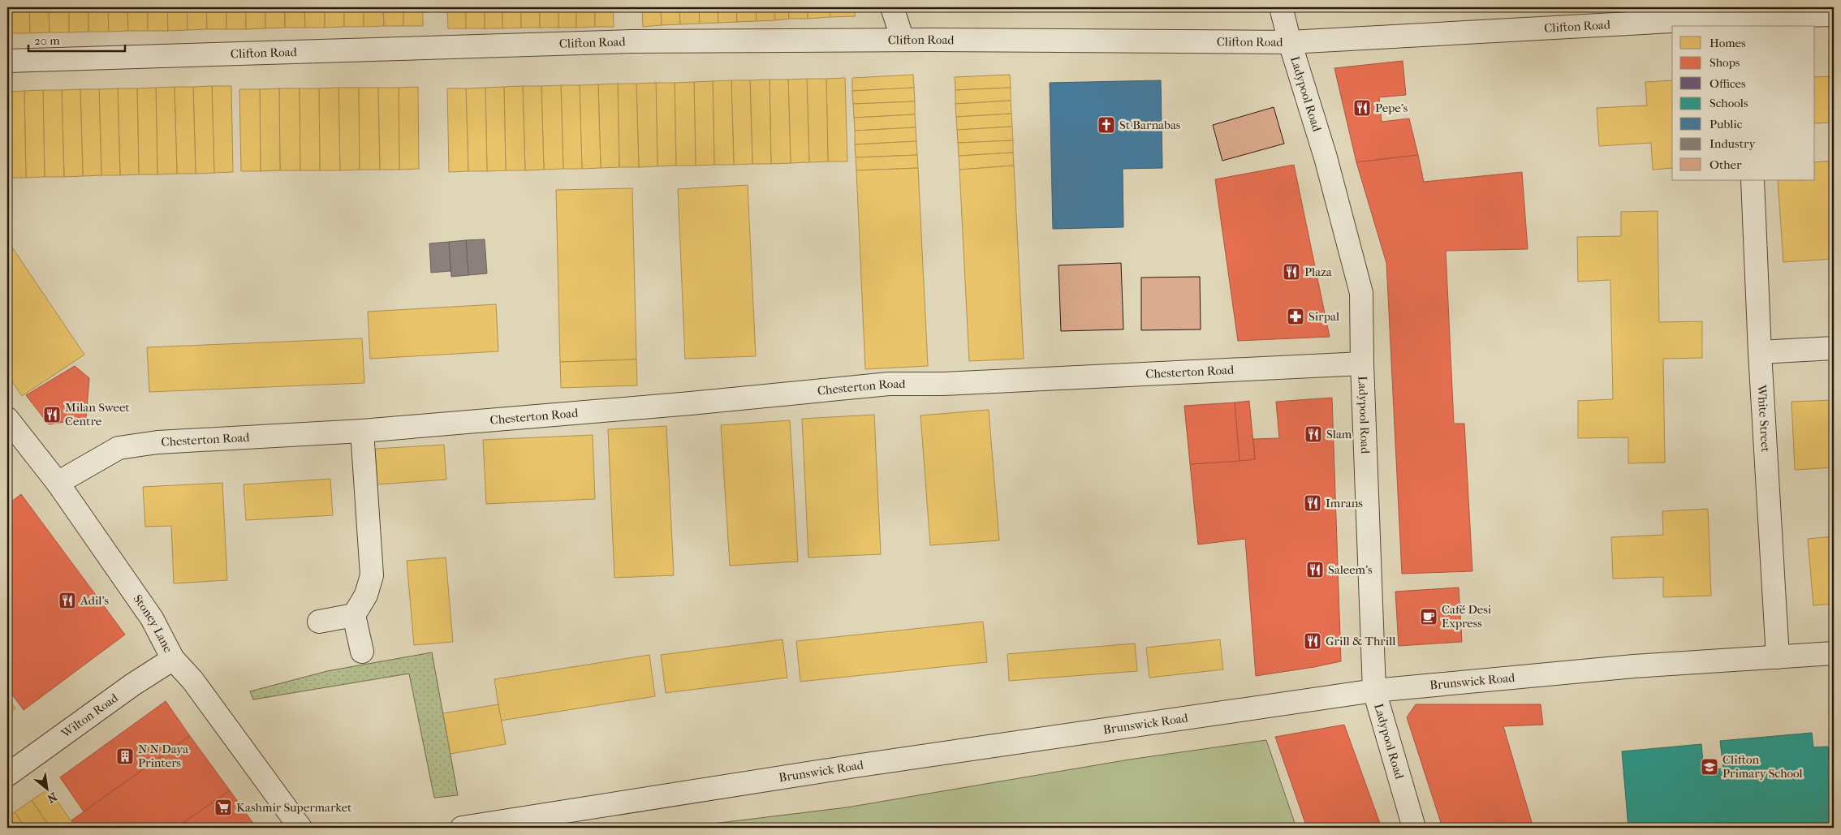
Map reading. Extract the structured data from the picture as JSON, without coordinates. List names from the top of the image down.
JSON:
{
  "streets": {
    "street": [
      "Clifton Road",
      "Ladypool Road",
      "Chesterton Road",
      "White Street",
      "Stoney Lane",
      "Brunswick Road",
      "Wilton Road"
    ]
  },
  "crossings": [
    ["Clifton Road", "Ladypool Road"],
    ["Ladypool Road", "Chesterton Road"],
    ["Ladypool Road", "Brunswick Road"],
    ["Chesterton Road", "Stoney Lane"],
    ["White Street", "Brunswick Road"],
    ["Stoney Lane", "Wilton Road"]
  ],
  "places": {
    "restaurant": [
      "Pepe's",
      "Plaza",
      "Milan Sweet Centre",
      "Slam",
      "Imrans",
      "Saleem's",
      "Adil's",
      "Grill & Thrill"
    ],
    "church": ["St Barnabas"],
    "pharmacy": ["Sirpal"],
    "cafe": ["Café Desi Express"],
    "building": ["N N Daya Printers"],
    "school or university": ["Clifton Primary School"],
    "supermarket": ["Kashmir Supermarket"]
  },
  "legend": [
    "Homes",
    "Shops",
    "Offices",
    "Schools",
    "Public",
    "Industry",
    "Other"
  ],
  "scale_bar": "20 m",
  "north": "bottom right"
}
